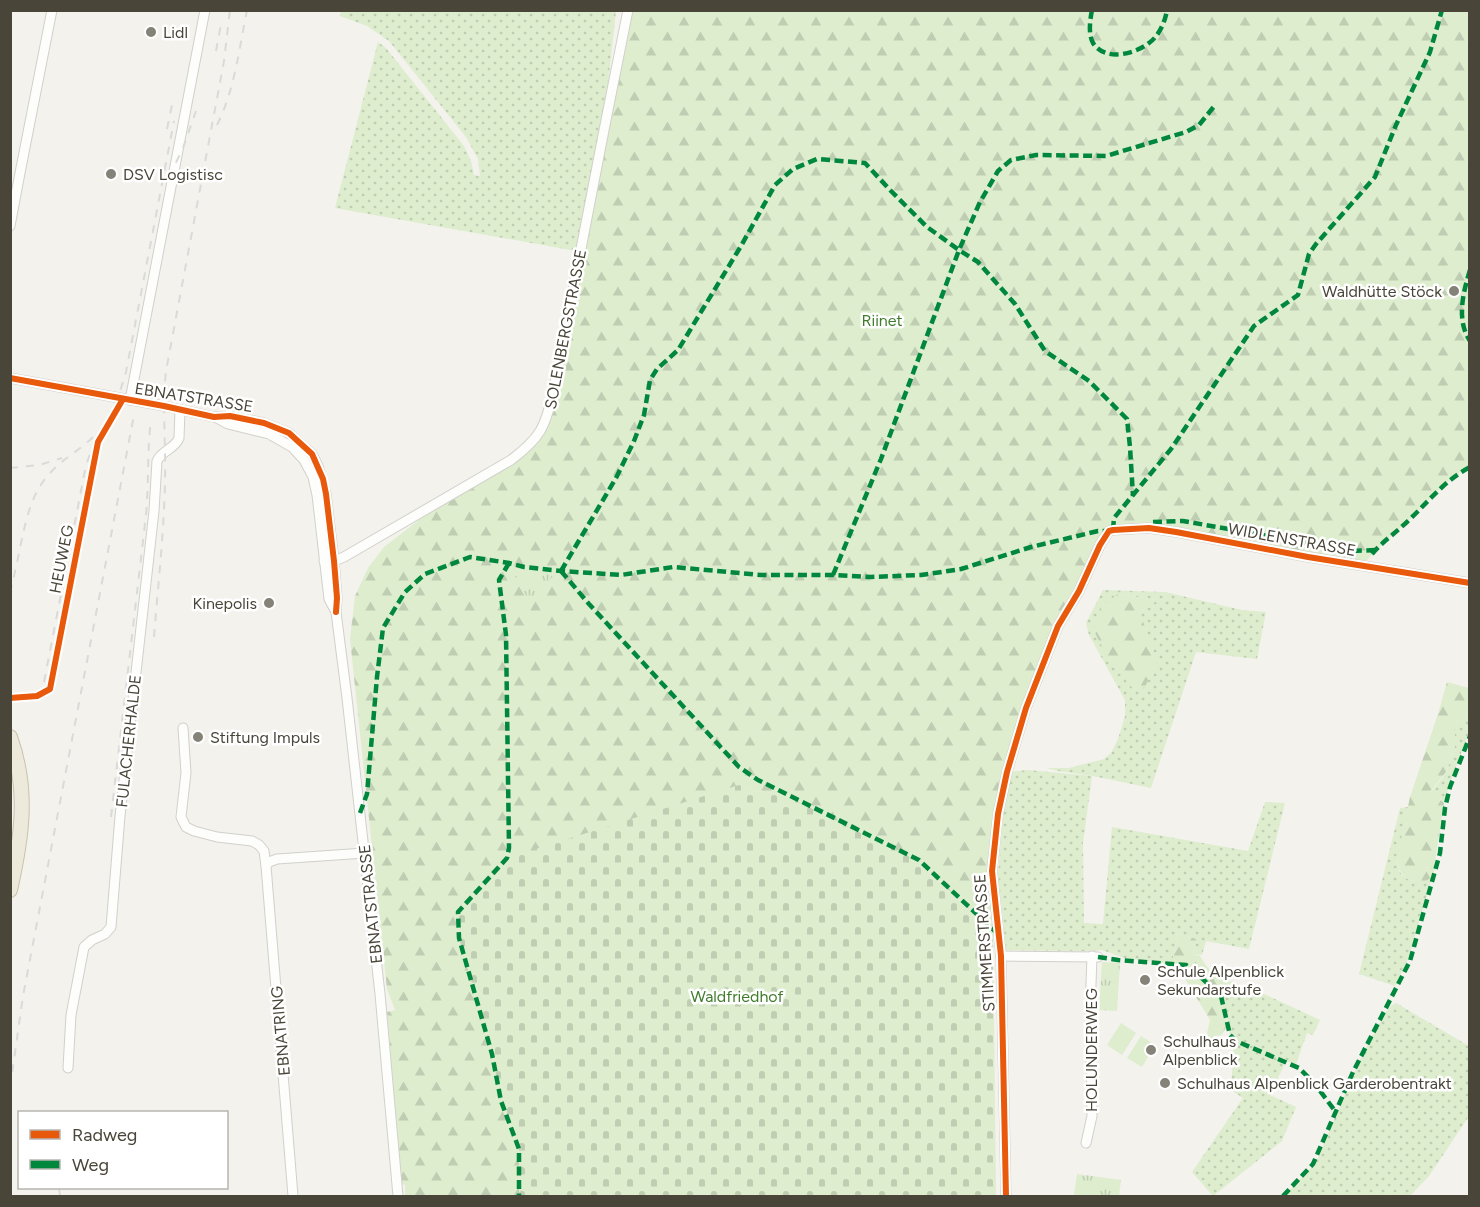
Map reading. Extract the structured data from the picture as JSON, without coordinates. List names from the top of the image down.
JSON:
{
  "streets": {
    "street": [
      "SOLENBERGSTRASSE",
      "EBNATSTRASSE",
      "WIDLENSTRASSE",
      "FULACHERHALDE",
      "STIMMERSTRASSE",
      "EBNATRING",
      "HOLUNDERWEG"
    ],
    "cycle path": ["HEUWEG"]
  },
  "crossings": [
    ["SOLENBERGSTRASSE", "EBNATSTRASSE"],
    ["EBNATSTRASSE", "FULACHERHALDE"],
    ["WIDLENSTRASSE", "STIMMERSTRASSE"],
    ["STIMMERSTRASSE", "HOLUNDERWEG"]
  ],
  "parks": ["Riinet", "Waldfriedhof"],
  "places": [
    "Lidl",
    "DSV Logistisc",
    "Waldhütte Stöck",
    "Kinepolis",
    "Stiftung Impuls",
    "Schule Alpenblick Sekundarstufe",
    "Schulhaus Alpenblick",
    "Schulhaus Alpenblick Garderobentrakt"
  ],
  "legend": ["Radweg", "Weg"]
}
